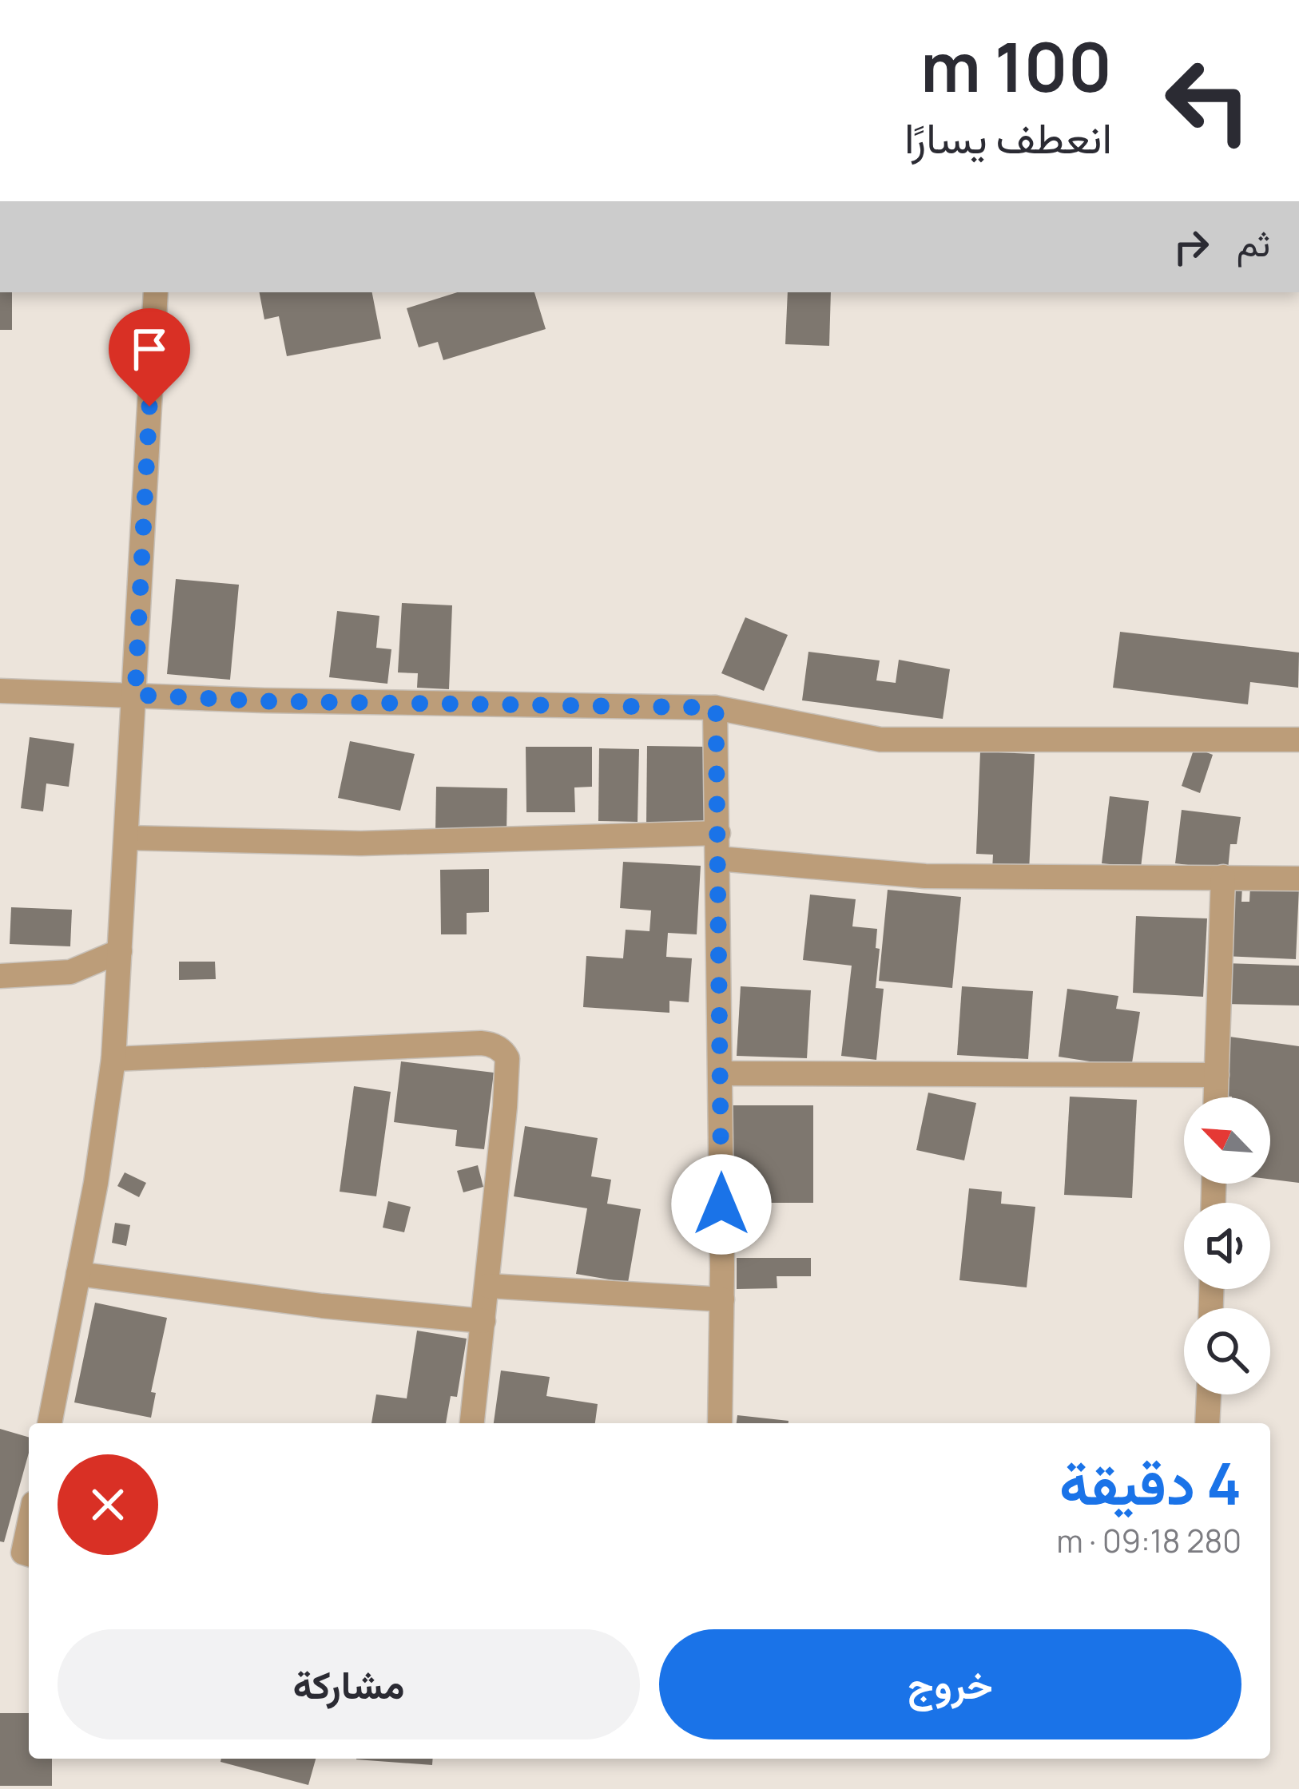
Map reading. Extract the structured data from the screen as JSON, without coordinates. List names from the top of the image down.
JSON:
{
  "north": "top left",
  "page": {
    "turn": ["100 m", "انعطف يسارًا"],
    "then": "ثم",
    "heading": ["4 دقيقة", "280 m · 09:18"],
    "buttons": ["خروج", "مشاركة"]
  }
}
